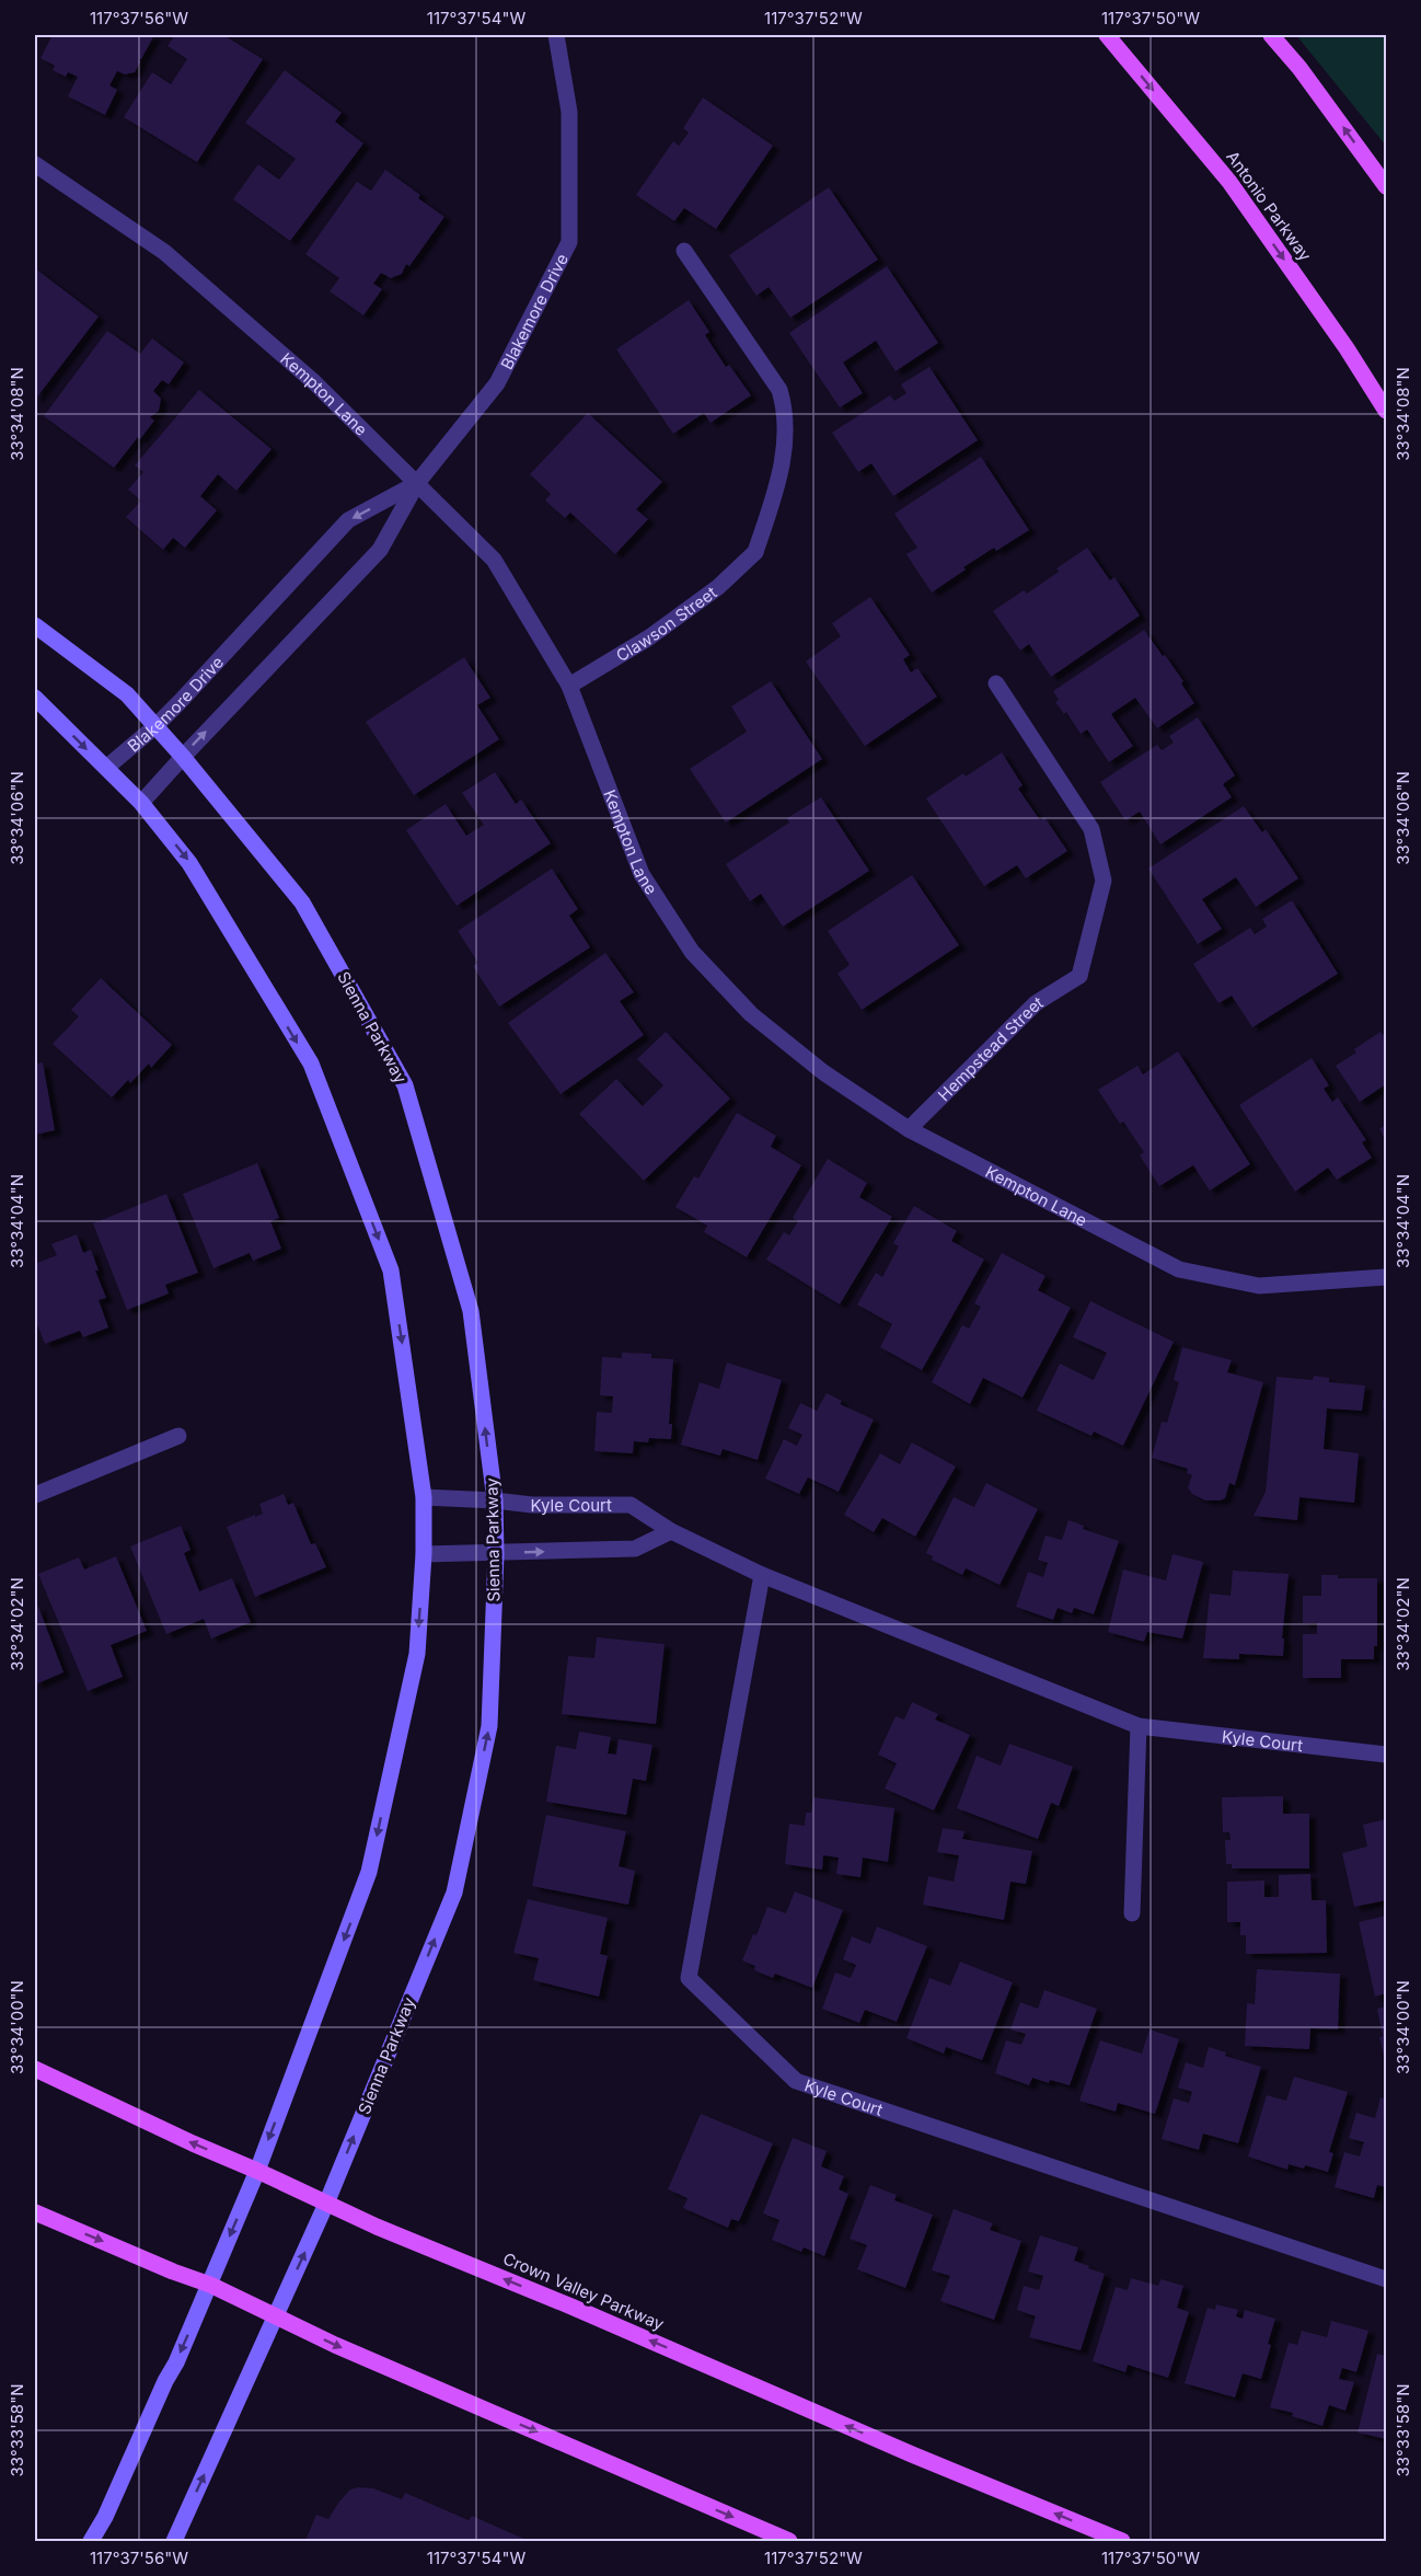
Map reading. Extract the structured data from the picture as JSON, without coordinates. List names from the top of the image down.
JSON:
{
  "streets": {
    "main road": ["Antonio Parkway", "Sienna Parkway", "Crown Valley Parkway"],
    "street": [
      "Blakemore Drive",
      "Kempton Lane",
      "Clawson Street",
      "Hempstead Street",
      "Kyle Court"
    ]
  },
  "crossings": [
    ["Blakemore Drive", "Kempton Lane"],
    ["Blakemore Drive", "Sienna Parkway"],
    ["Kempton Lane", "Clawson Street"],
    ["Kempton Lane", "Hempstead Street"],
    ["Sienna Parkway", "Kyle Court"],
    ["Sienna Parkway", "Crown Valley Parkway"]
  ],
  "coordinates": [
    "117°37'56\"W",
    "117°37'54\"W",
    "117°37'52\"W",
    "117°37'50\"W",
    "33°34'08\"N",
    "33°34'06\"N",
    "33°34'04\"N",
    "33°34'02\"N",
    "33°34'00\"N",
    "33°33'58\"N"
  ]
}
